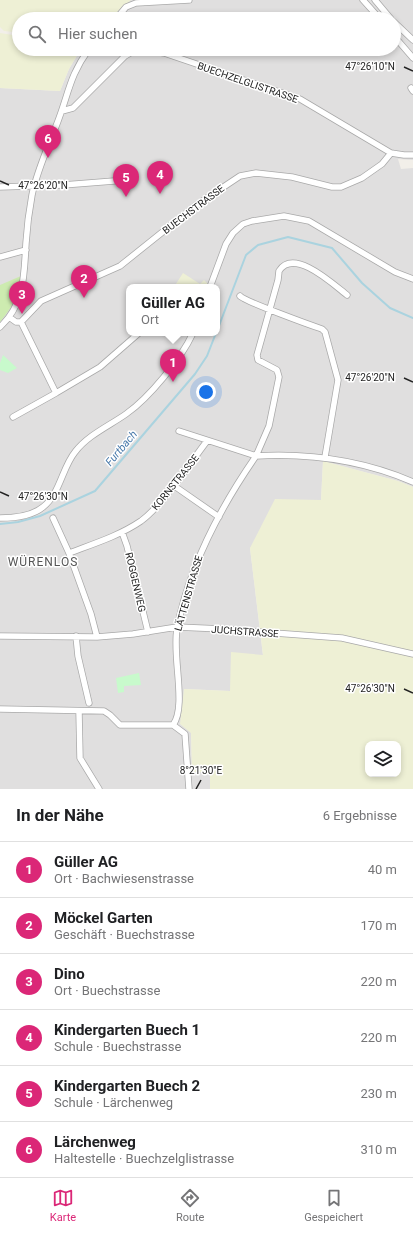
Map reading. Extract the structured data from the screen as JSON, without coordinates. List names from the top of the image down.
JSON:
{
  "streets": {
    "street": [
      "BUECHZELGLISTRASSE",
      "BUECHSTRASSE",
      "KORNSTRASSE",
      "ROGGENWEG",
      "LÄTTENSTRASSE",
      "JUCHSTRASSE"
    ]
  },
  "crossings": [
    ["BUECHZELGLISTRASSE", "BUECHSTRASSE"],
    ["KORNSTRASSE", "ROGGENWEG"],
    ["ROGGENWEG", "JUCHSTRASSE"],
    ["LÄTTENSTRASSE", "JUCHSTRASSE"]
  ],
  "districts": ["WÜRENLOS"],
  "water": ["Furtbach"],
  "page": {
    "search": "Hier suchen",
    "pins": [
      "6",
      "4",
      "5",
      "2",
      "3",
      "1"
    ],
    "popup": ["Güller AG", "Ort"],
    "heading": ["In der Nähe", "6 Ergebnisse"],
    "list": [
      {
        "mark": "1",
        "name": "Güller AG",
        "note": "Ort · Bachwiesenstrasse",
        "value": "40 m"
      },
      {
        "mark": "2",
        "name": "Möckel Garten",
        "note": "Geschäft · Buechstrasse",
        "value": "170 m"
      },
      {
        "mark": "3",
        "name": "Dino",
        "note": "Ort · Buechstrasse",
        "value": "220 m"
      },
      {
        "mark": "4",
        "name": "Kindergarten Buech 1",
        "note": "Schule · Buechstrasse",
        "value": "220 m"
      },
      {
        "mark": "5",
        "name": "Kindergarten Buech 2",
        "note": "Schule · Lärchenweg",
        "value": "230 m"
      },
      {
        "mark": "6",
        "name": "Lärchenweg",
        "note": "Haltestelle · Buechzelglistrasse",
        "value": "310 m"
      }
    ],
    "nav": ["Karte", "Route", "Gespeichert"]
  },
  "coordinates": [
    "47°26'10\"N",
    "47°26'20\"N",
    "47°26'30\"N",
    "8°21'30\"E"
  ]
}
